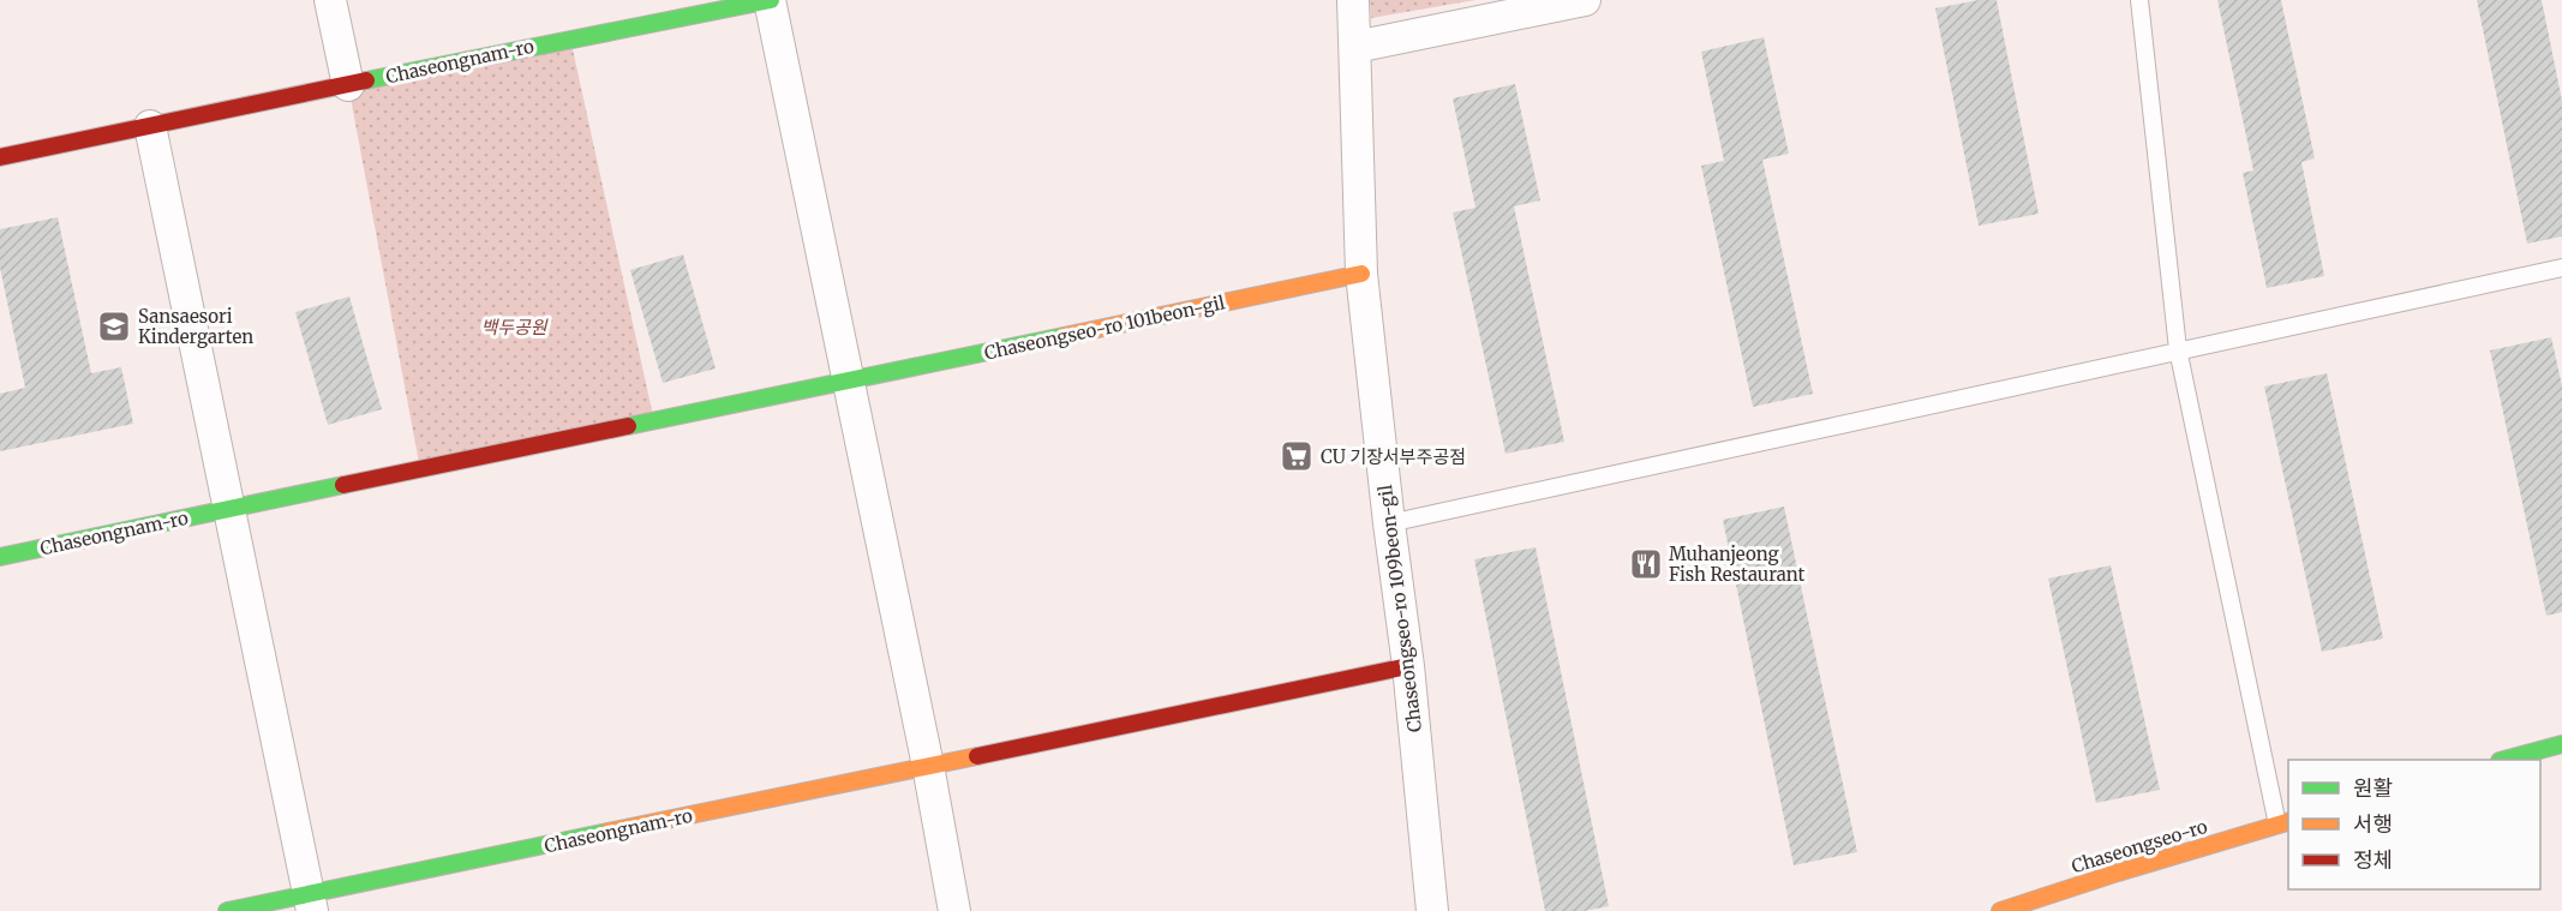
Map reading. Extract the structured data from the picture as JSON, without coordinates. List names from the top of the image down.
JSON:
{
  "streets": {
    "street": [
      "Chaseongnam-ro",
      "Chaseongseo-ro 101beon-gil",
      "Chaseongseo-ro 109beon-gil",
      "Chaseongseo-ro"
    ]
  },
  "crossings": [
    ["Chaseongnam-ro", "Chaseongseo-ro 101beon-gil"],
    ["Chaseongseo-ro 101beon-gil", "Chaseongseo-ro 109beon-gil"]
  ],
  "parks": ["백두공원"],
  "places": {
    "school or university": ["Sansaesori Kindergarten"],
    "supermarket": ["CU 기장서부주공점"],
    "restaurant": ["Muhanjeong Fish Restaurant"]
  },
  "legend": ["원활", "서행", "정체"]
}
